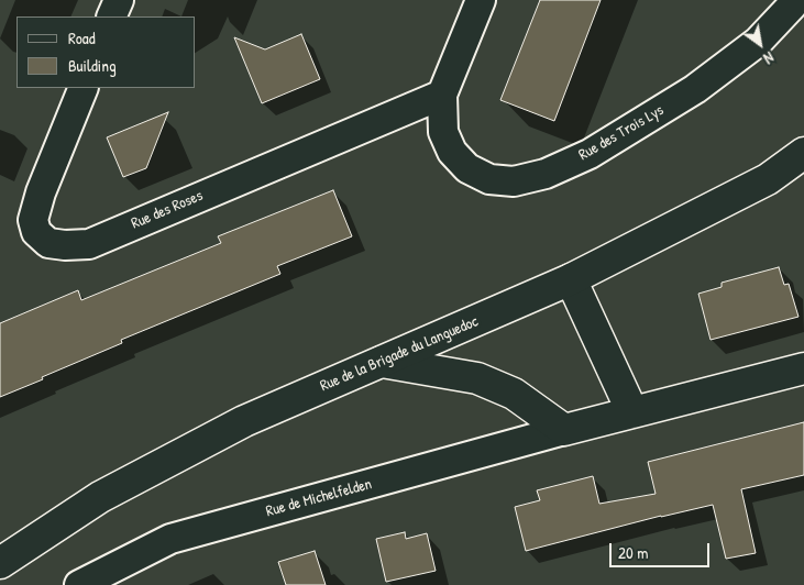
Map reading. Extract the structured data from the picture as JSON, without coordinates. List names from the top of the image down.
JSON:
{
  "streets": {
    "main road": ["Rue de la Brigade du Languedoc"],
    "street": ["Rue des Trois Lys", "Rue des Roses", "Rue de Michelfelden"]
  },
  "crossings": [
    ["Rue des Trois Lys", "Rue des Roses"]
  ],
  "legend": ["Road", "Building"],
  "scale_bar": "20 m",
  "north": "bottom right"
}
